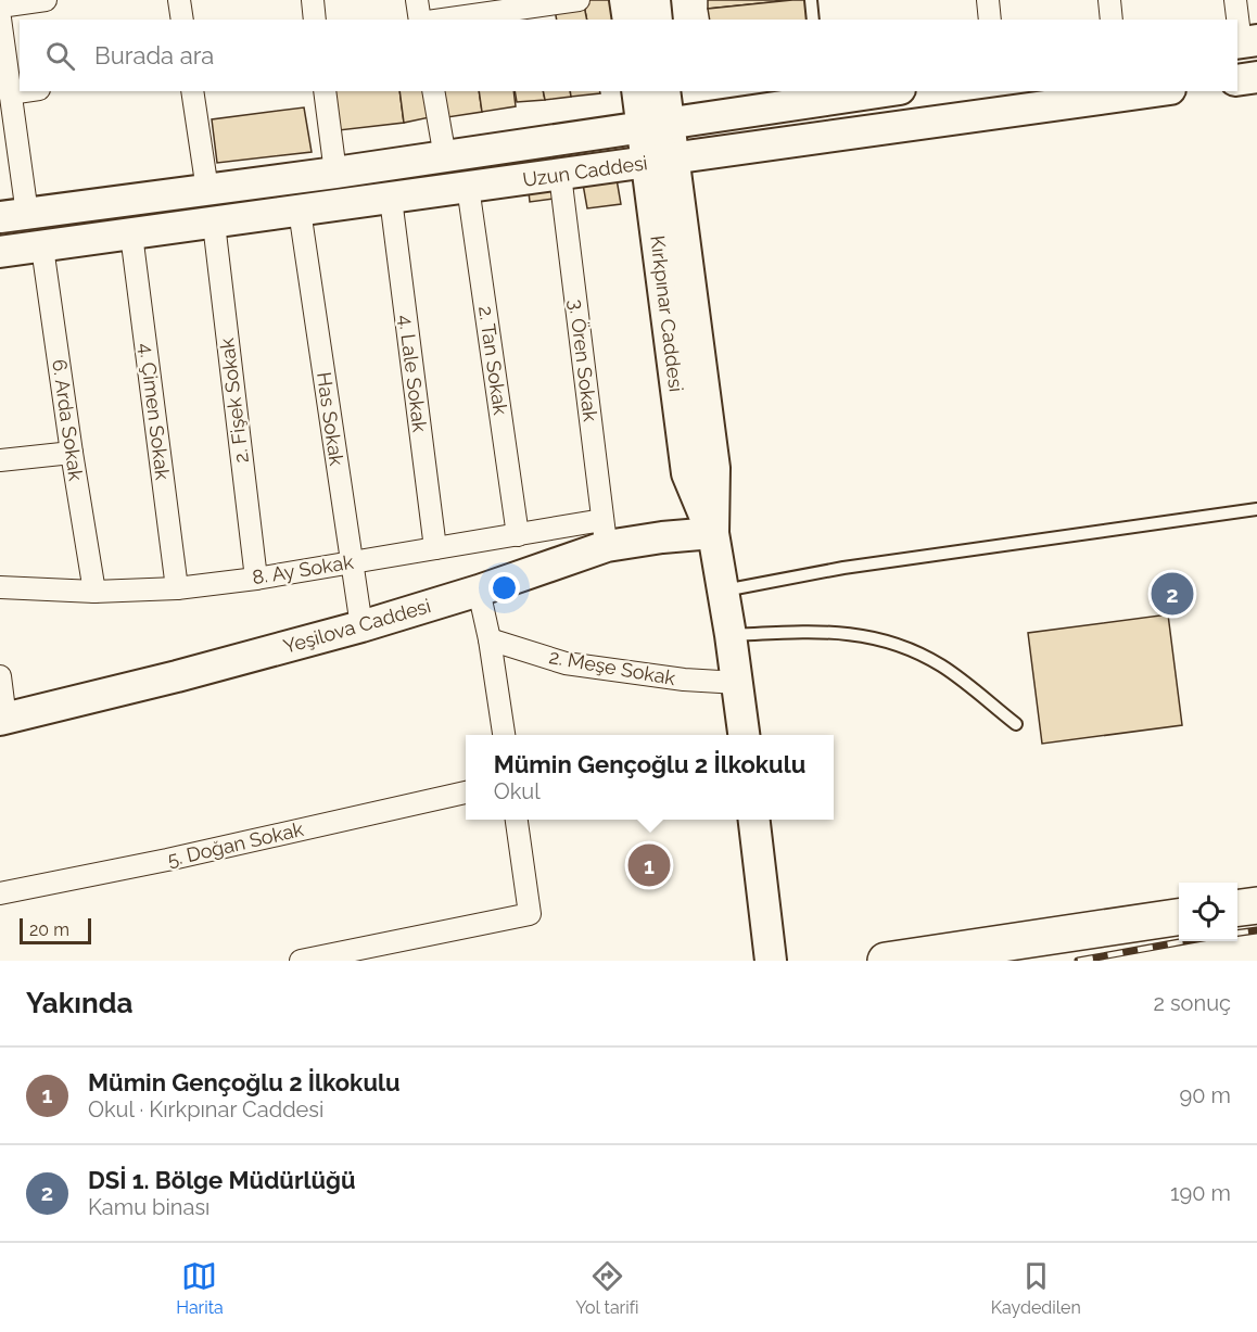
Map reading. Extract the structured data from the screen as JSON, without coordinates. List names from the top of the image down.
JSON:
{
  "streets": {
    "main road": ["Uzun Caddesi", "Kırkpınar Caddesi", "Yeşilova Caddesi"],
    "street": [
      "2. Tan Sokak",
      "3. Ören Sokak",
      "4. Lale Sokak",
      "2. Fişek Sokak",
      "4. Çimen Sokak",
      "Has Sokak",
      "6. Arda Sokak",
      "8. Ay Sokak",
      "2. Meşe Sokak",
      "5. Doğan Sokak"
    ]
  },
  "crossings": [
    ["Uzun Caddesi", "Kırkpınar Caddesi"],
    ["Uzun Caddesi", "2. Tan Sokak"],
    ["Uzun Caddesi", "3. Ören Sokak"],
    ["Uzun Caddesi", "4. Lale Sokak"],
    ["Uzun Caddesi", "2. Fişek Sokak"],
    ["Uzun Caddesi", "4. Çimen Sokak"],
    ["Uzun Caddesi", "Has Sokak"],
    ["Uzun Caddesi", "6. Arda Sokak"],
    ["Kırkpınar Caddesi", "Yeşilova Caddesi"],
    ["Kırkpınar Caddesi", "2. Meşe Sokak"],
    ["2. Tan Sokak", "8. Ay Sokak"],
    ["3. Ören Sokak", "8. Ay Sokak"],
    ["3. Ören Sokak", "Yeşilova Caddesi"],
    ["4. Lale Sokak", "8. Ay Sokak"],
    ["2. Fişek Sokak", "8. Ay Sokak"],
    ["4. Çimen Sokak", "8. Ay Sokak"],
    ["Has Sokak", "8. Ay Sokak"],
    ["Has Sokak", "Yeşilova Caddesi"],
    ["6. Arda Sokak", "8. Ay Sokak"],
    ["8. Ay Sokak", "Yeşilova Caddesi"]
  ],
  "scale_bar": "20 m",
  "page": {
    "search": "Burada ara",
    "pins": ["2", "1"],
    "popup": ["Mümin Gençoğlu 2 İlkokulu", "Okul"],
    "scale": "20 m",
    "heading": ["Yakında", "2 sonuç"],
    "list": [
      {
        "mark": "1",
        "name": "Mümin Gençoğlu 2 İlkokulu",
        "note": "Okul · Kırkpınar Caddesi",
        "value": "90 m"
      },
      {
        "mark": "2",
        "name": "DSİ 1. Bölge Müdürlüğü",
        "note": "Kamu binası",
        "value": "190 m"
      }
    ],
    "nav": ["Harita", "Yol tarifi", "Kaydedilen"]
  }
}
